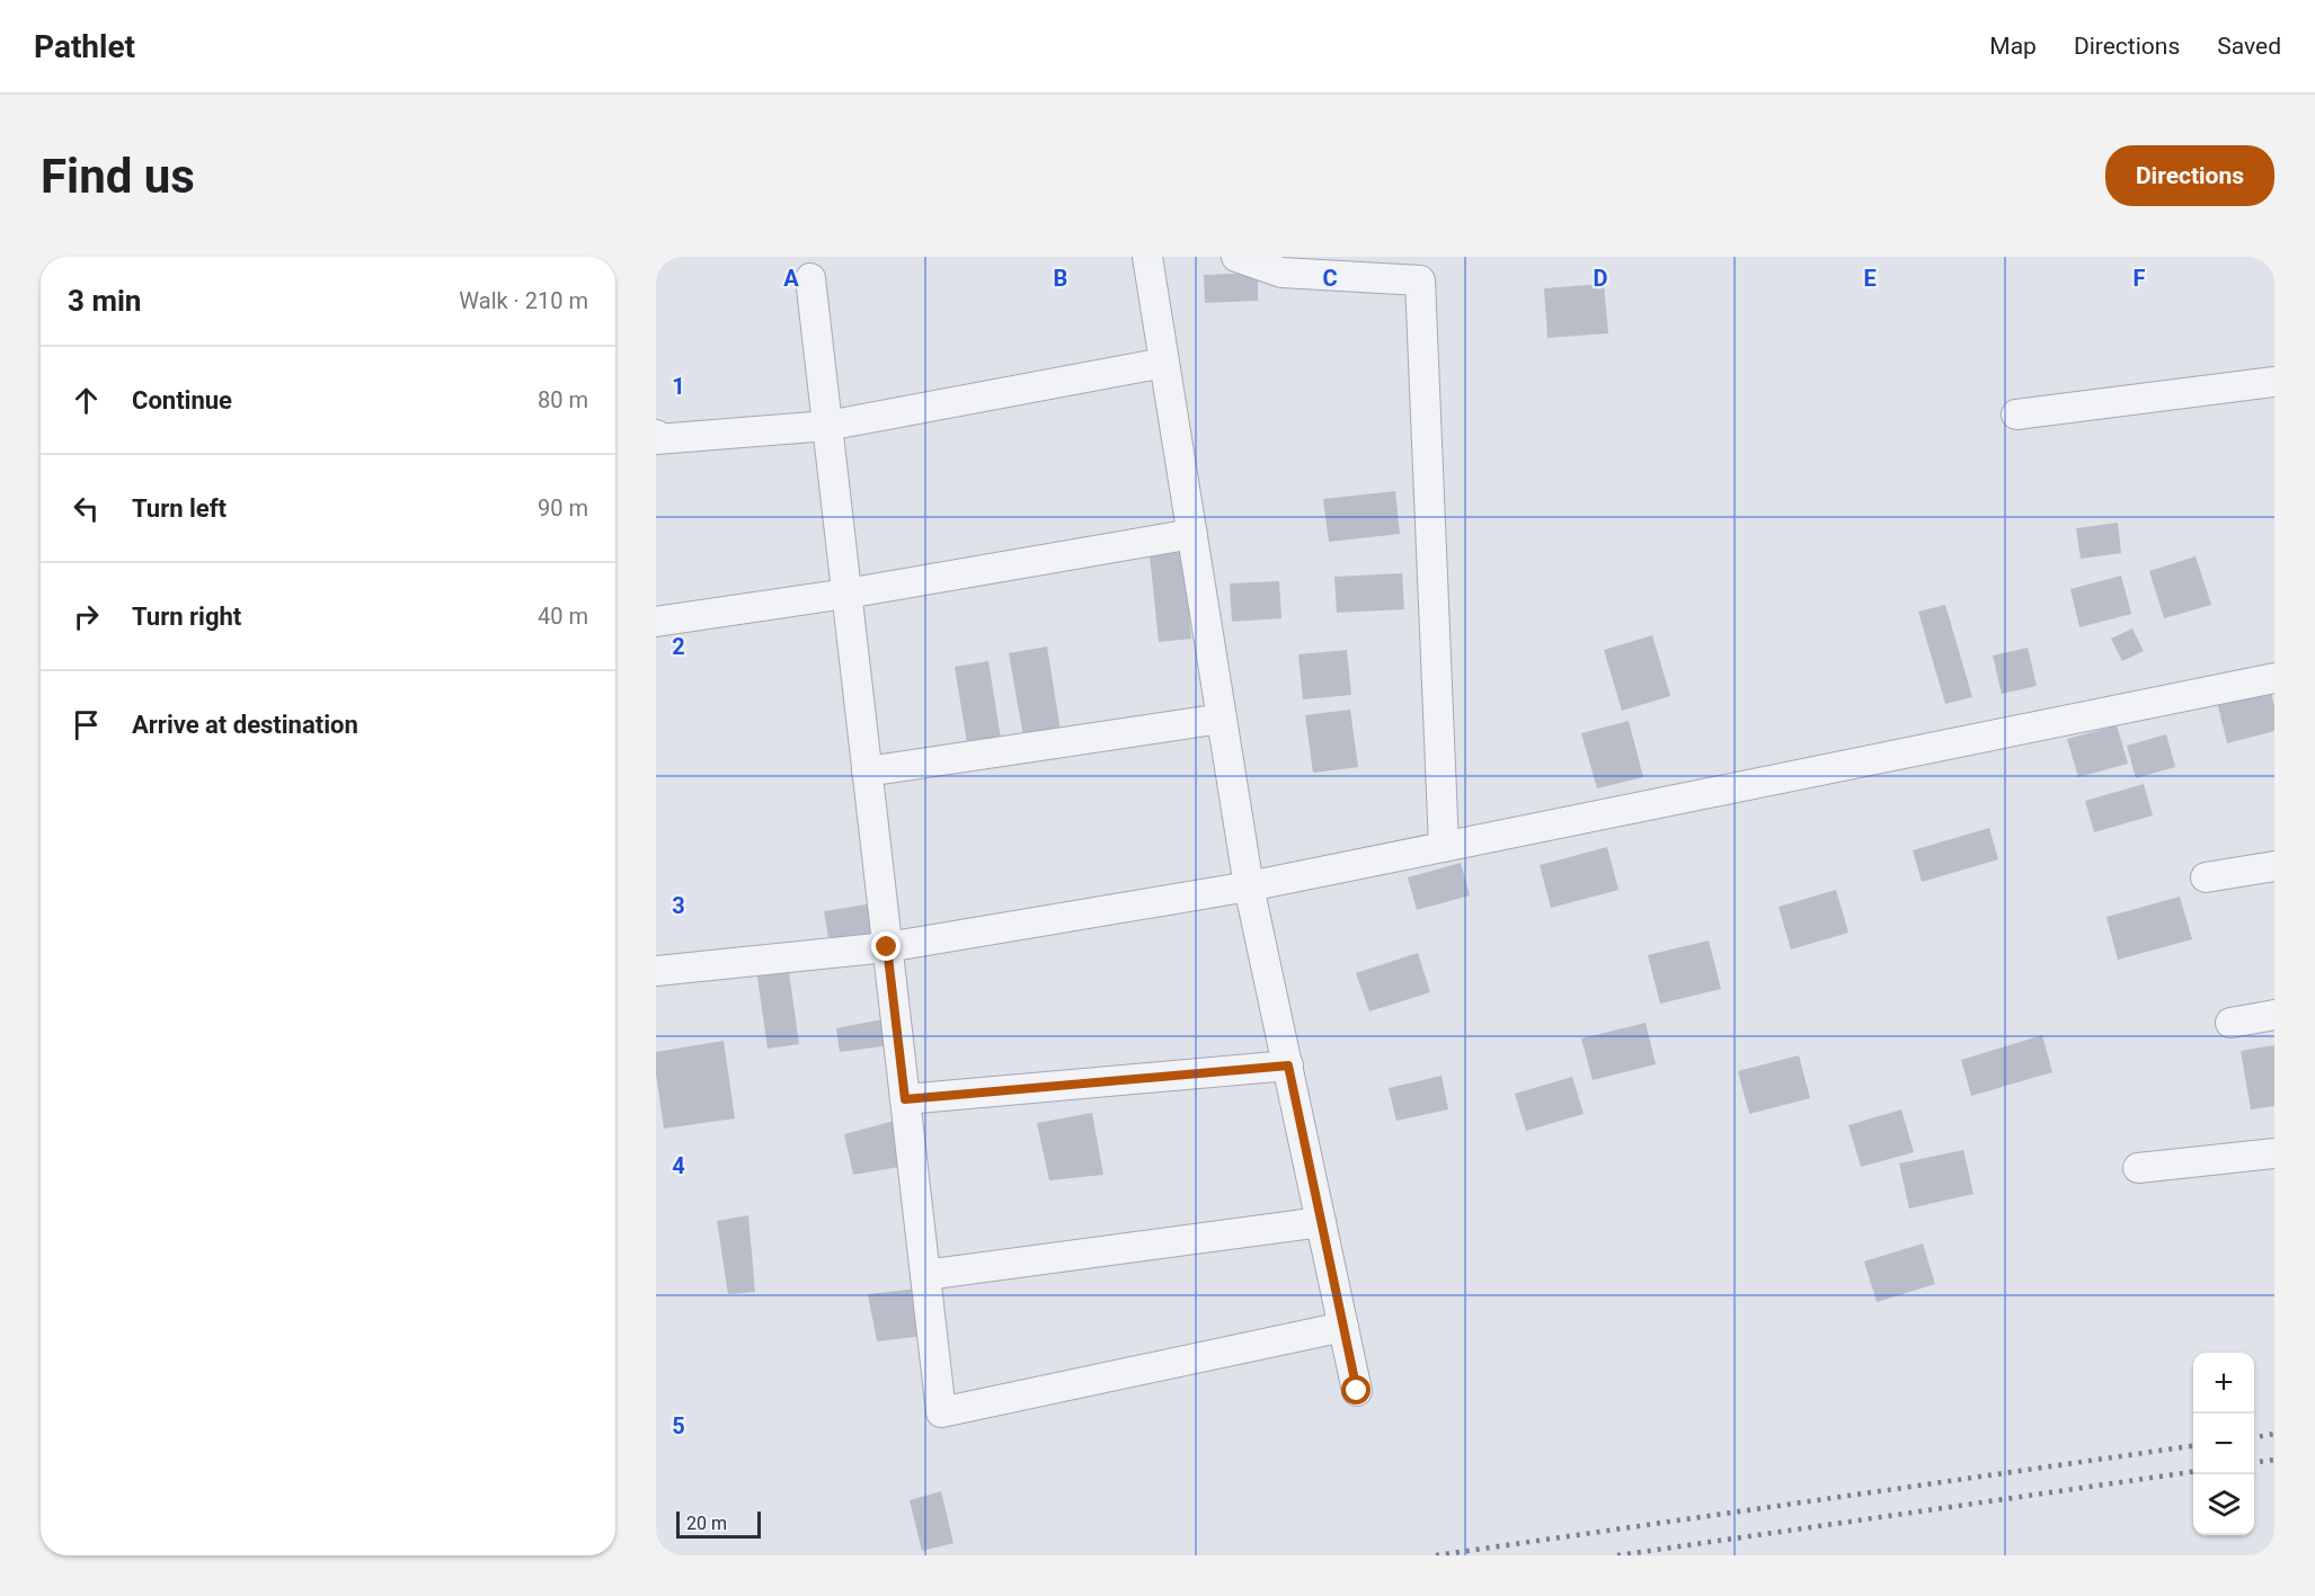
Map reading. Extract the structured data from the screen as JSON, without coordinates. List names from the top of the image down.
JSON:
{
  "scale_bar": "20 m",
  "page": {
    "header": "Pathlet",
    "nav": ["Map", "Directions", "Saved"],
    "buttons": "Directions",
    "title": "Find us",
    "heading": ["3 min", "Walk · 210 m"],
    "list": [
      ["Continue", "80 m"],
      ["Turn left", "90 m"],
      ["Turn right", "40 m"],
      "Arrive at destination"
    ],
    "map_buttons": ["+", "−"],
    "scale": "20 m"
  },
  "grid": {
    "columns": [
      "A",
      "B",
      "C",
      "D",
      "E",
      "F"
    ],
    "rows": [
      "1",
      "2",
      "3",
      "4",
      "5"
    ]
  }
}
